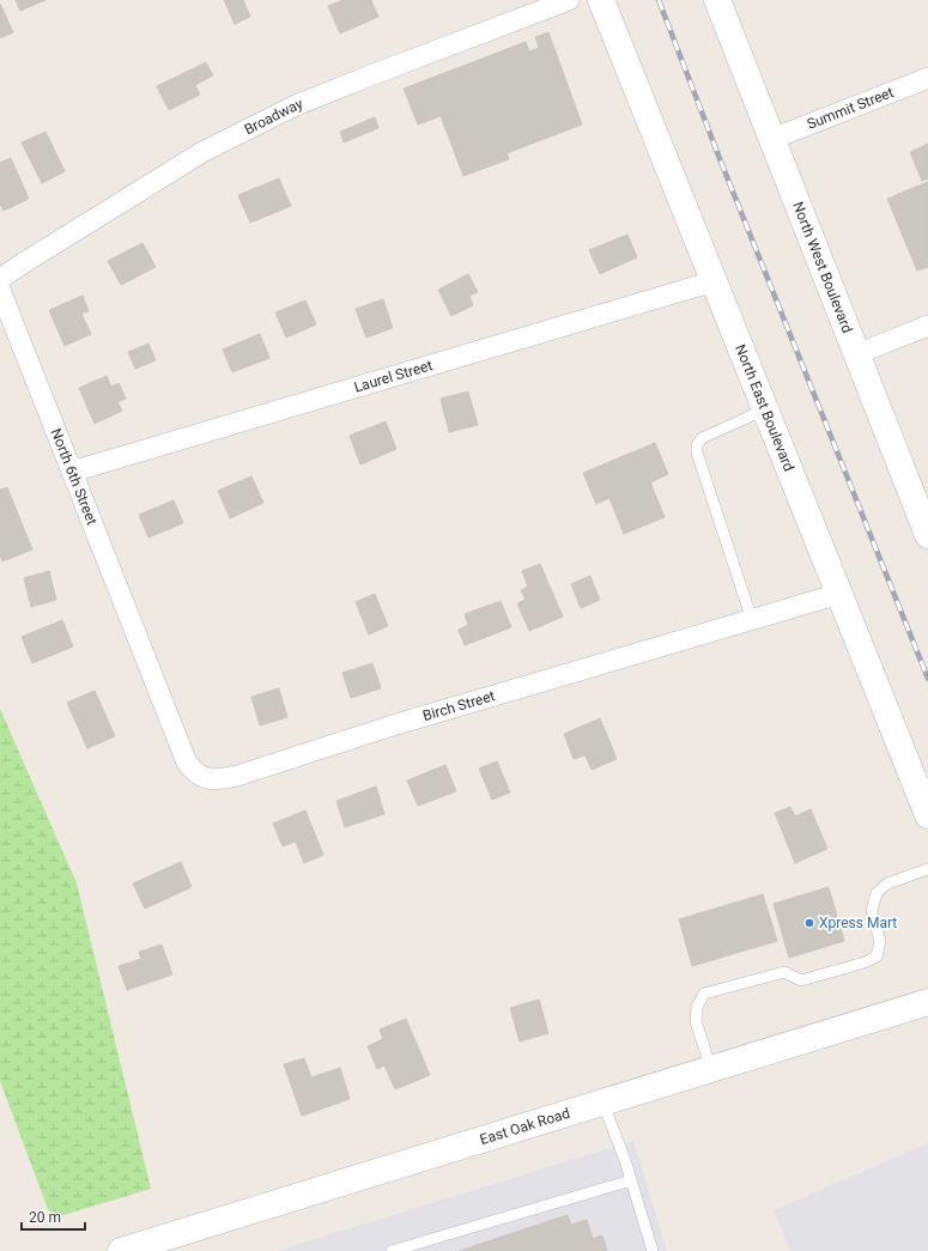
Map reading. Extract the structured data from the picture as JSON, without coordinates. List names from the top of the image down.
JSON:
{
  "streets": {
    "main road": ["North West Boulevard", "North East Boulevard", "East Oak Road"],
    "street": [
      "Summit Street",
      "Broadway",
      "Laurel Street",
      "North 6th Street",
      "Birch Street"
    ]
  },
  "crossings": [
    ["Summit Street", "North West Boulevard"],
    ["Laurel Street", "North East Boulevard"],
    ["Laurel Street", "North 6th Street"],
    ["North East Boulevard", "Birch Street"],
    ["North 6th Street", "Birch Street"]
  ],
  "places": ["Xpress Mart"],
  "scale_bar": "20 m"
}
